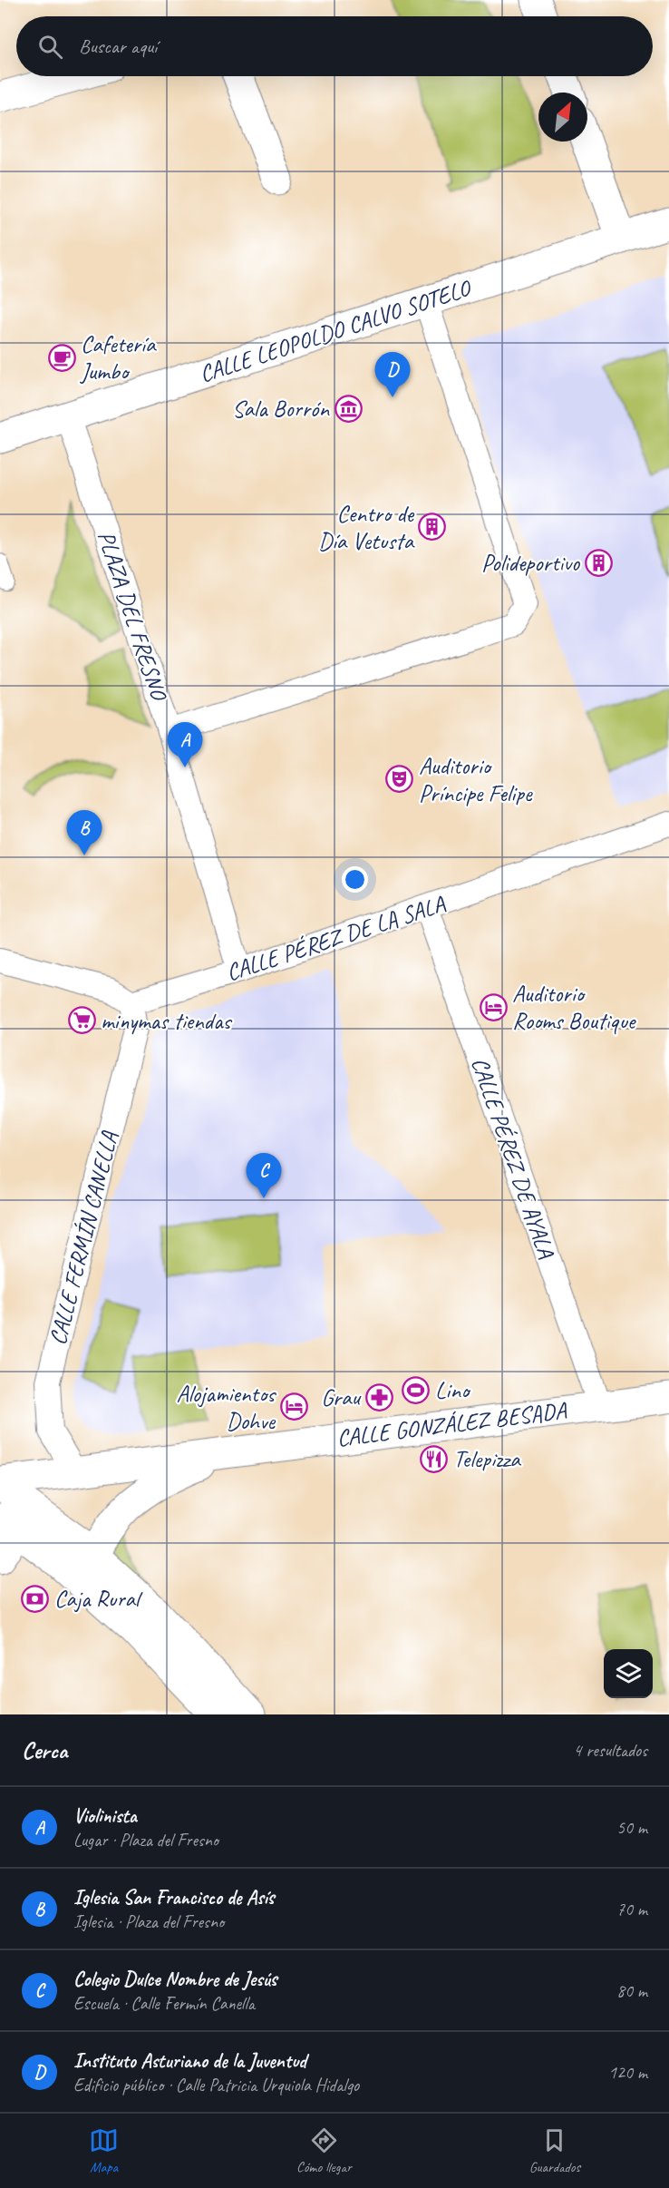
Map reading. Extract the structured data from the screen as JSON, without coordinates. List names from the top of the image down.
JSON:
{
  "streets": {
    "main road": ["CALLE LEOPOLDO CALVO SOTELO", "CALLE GONZÁLEZ BESADA"],
    "street": [
      "PLAZA DEL FRESNO",
      "CALLE PÉREZ DE LA SALA",
      "CALLE PÉREZ DE AYALA",
      "CALLE FERMÍN CANELLA"
    ]
  },
  "crossings": [
    ["CALLE LEOPOLDO CALVO SOTELO", "PLAZA DEL FRESNO"],
    ["PLAZA DEL FRESNO", "CALLE PÉREZ DE LA SALA"],
    ["CALLE PÉREZ DE LA SALA", "CALLE PÉREZ DE AYALA"],
    ["CALLE PÉREZ DE LA SALA", "CALLE FERMÍN CANELLA"],
    ["CALLE PÉREZ DE AYALA", "CALLE GONZÁLEZ BESADA"],
    ["CALLE FERMÍN CANELLA", "CALLE GONZÁLEZ BESADA"]
  ],
  "places": {
    "cafe": ["Cafetería Jumbo"],
    "museum": ["Sala Borrón"],
    "building": ["Centro de Día Vetusta", "Polideportivo"],
    "theatre": ["Auditorio Príncipe Felipe"],
    "hotel": ["Auditorio Rooms Boutique", "Alojamientos Dohve"],
    "supermarket": ["minymas tiendas"],
    "sports": ["Lino"],
    "pharmacy": ["Grau"],
    "restaurant": ["Telepizza"],
    "bank": ["Caja Rural"]
  },
  "north": "top right",
  "page": {
    "search": "Buscar aquí",
    "pins": [
      "D",
      "A",
      "B",
      "C"
    ],
    "heading": ["Cerca", "4 resultados"],
    "list": [
      {
        "mark": "A",
        "name": "Violinista",
        "note": "Lugar · Plaza del Fresno",
        "value": "50 m"
      },
      {
        "mark": "B",
        "name": "Iglesia San Francisco de Asís",
        "note": "Iglesia · Plaza del Fresno",
        "value": "70 m"
      },
      {
        "mark": "C",
        "name": "Colegio Dulce Nombre de Jesús",
        "note": "Escuela · Calle Fermín Canella",
        "value": "80 m"
      },
      {
        "mark": "D",
        "name": "Instituto Asturiano de la Juventud",
        "note": "Edificio público · Calle Patricia Urquiola Hidalgo",
        "value": "120 m"
      }
    ],
    "nav": ["Mapa", "Cómo llegar", "Guardados"]
  }
}
